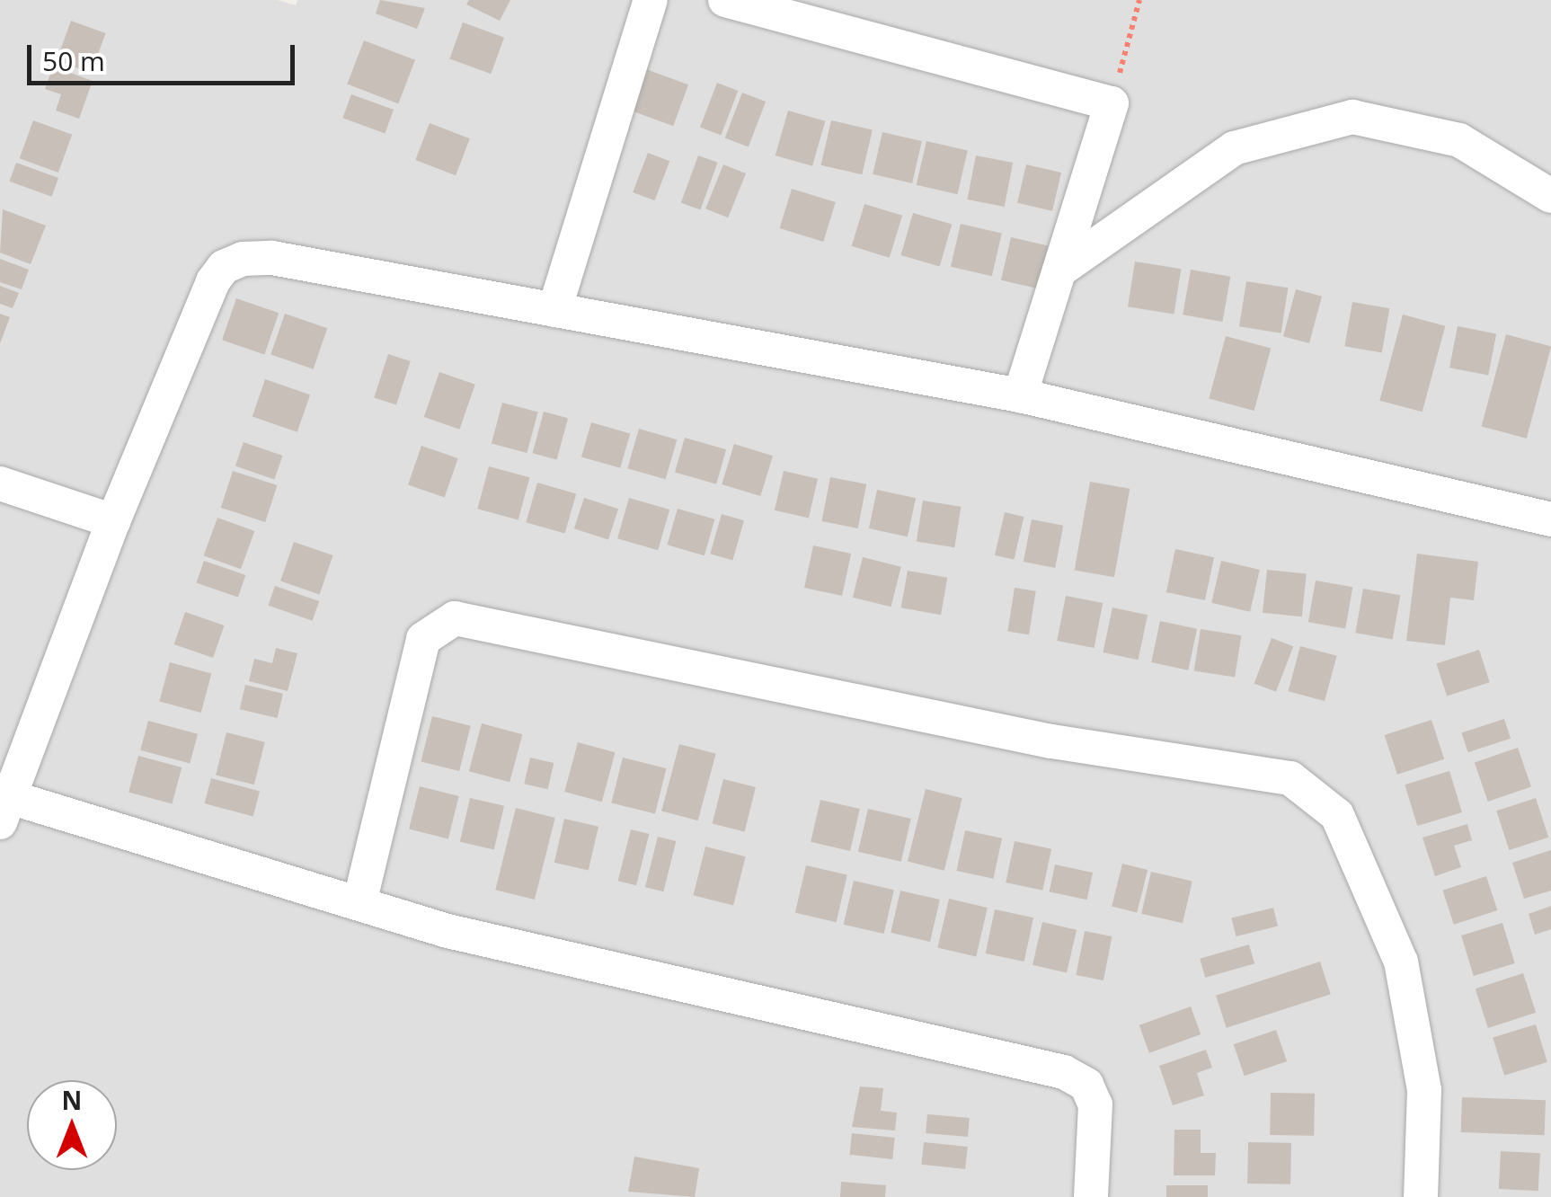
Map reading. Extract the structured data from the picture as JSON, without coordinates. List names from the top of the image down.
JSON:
{
  "scale_bar": "50 m",
  "north": "top"
}
